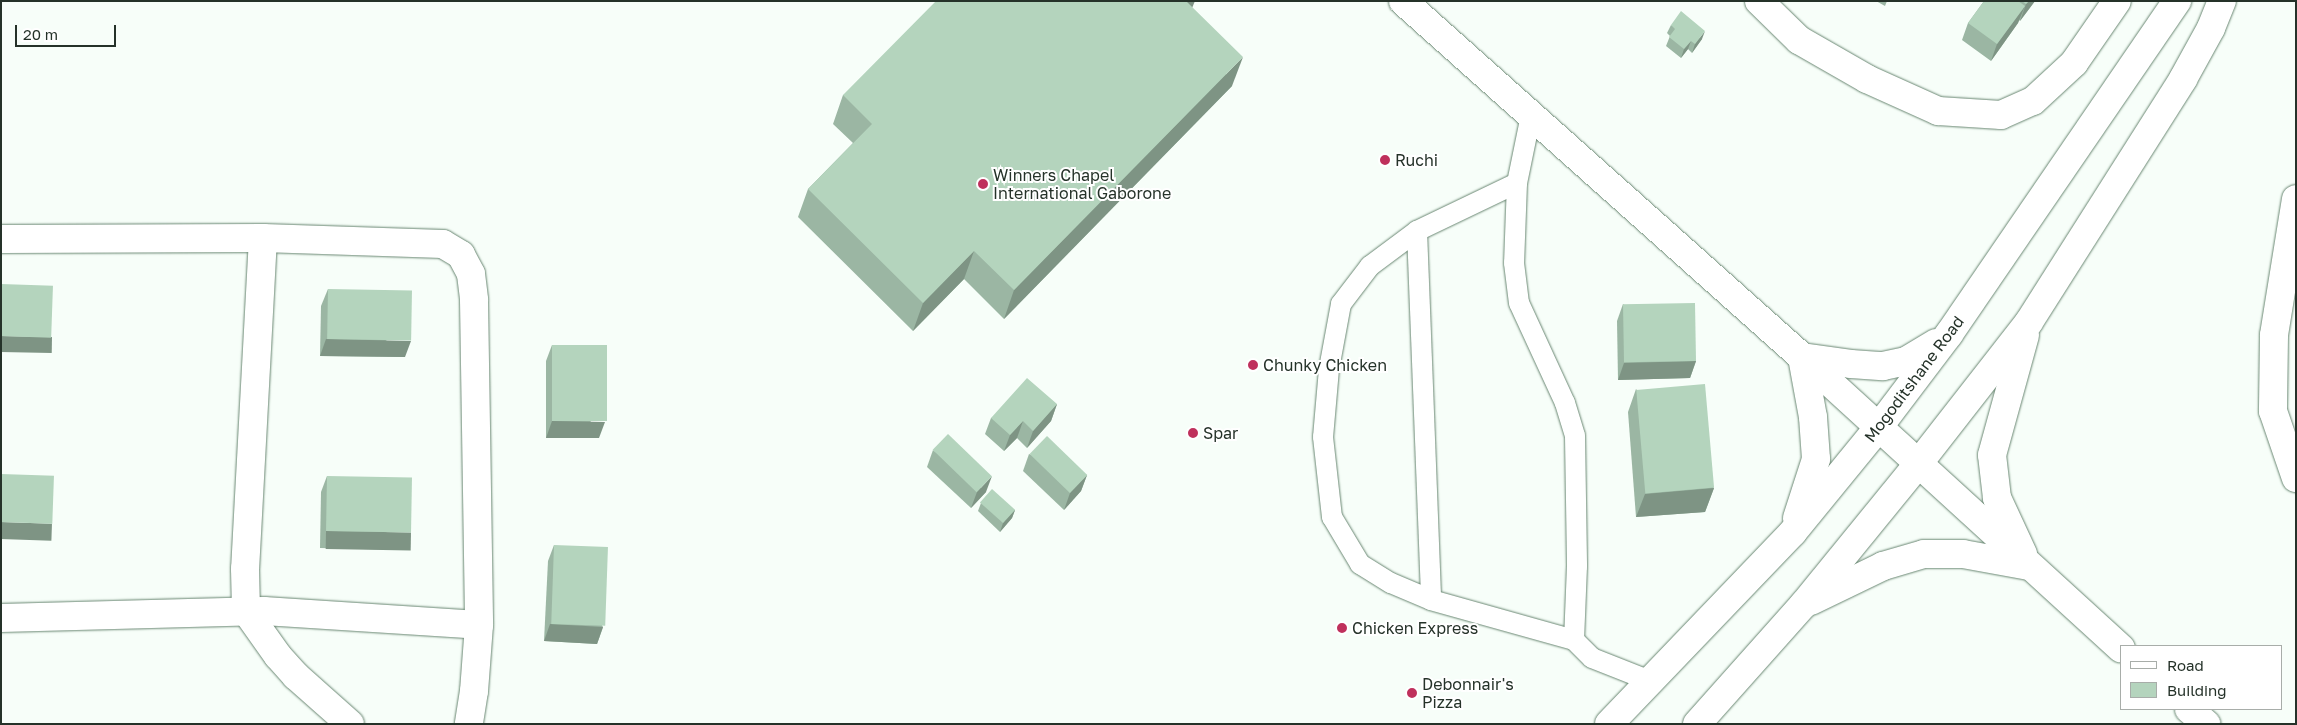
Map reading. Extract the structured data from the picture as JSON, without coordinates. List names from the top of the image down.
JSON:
{
  "streets": {
    "main road": ["Mogoditshane Road"]
  },
  "places": [
    "Ruchi",
    "Winners Chapel International Gaborone",
    "Chunky Chicken",
    "Spar",
    "Chicken Express",
    "Debonnair's Pizza"
  ],
  "legend": ["Road", "Building"],
  "scale_bar": "20 m"
}
